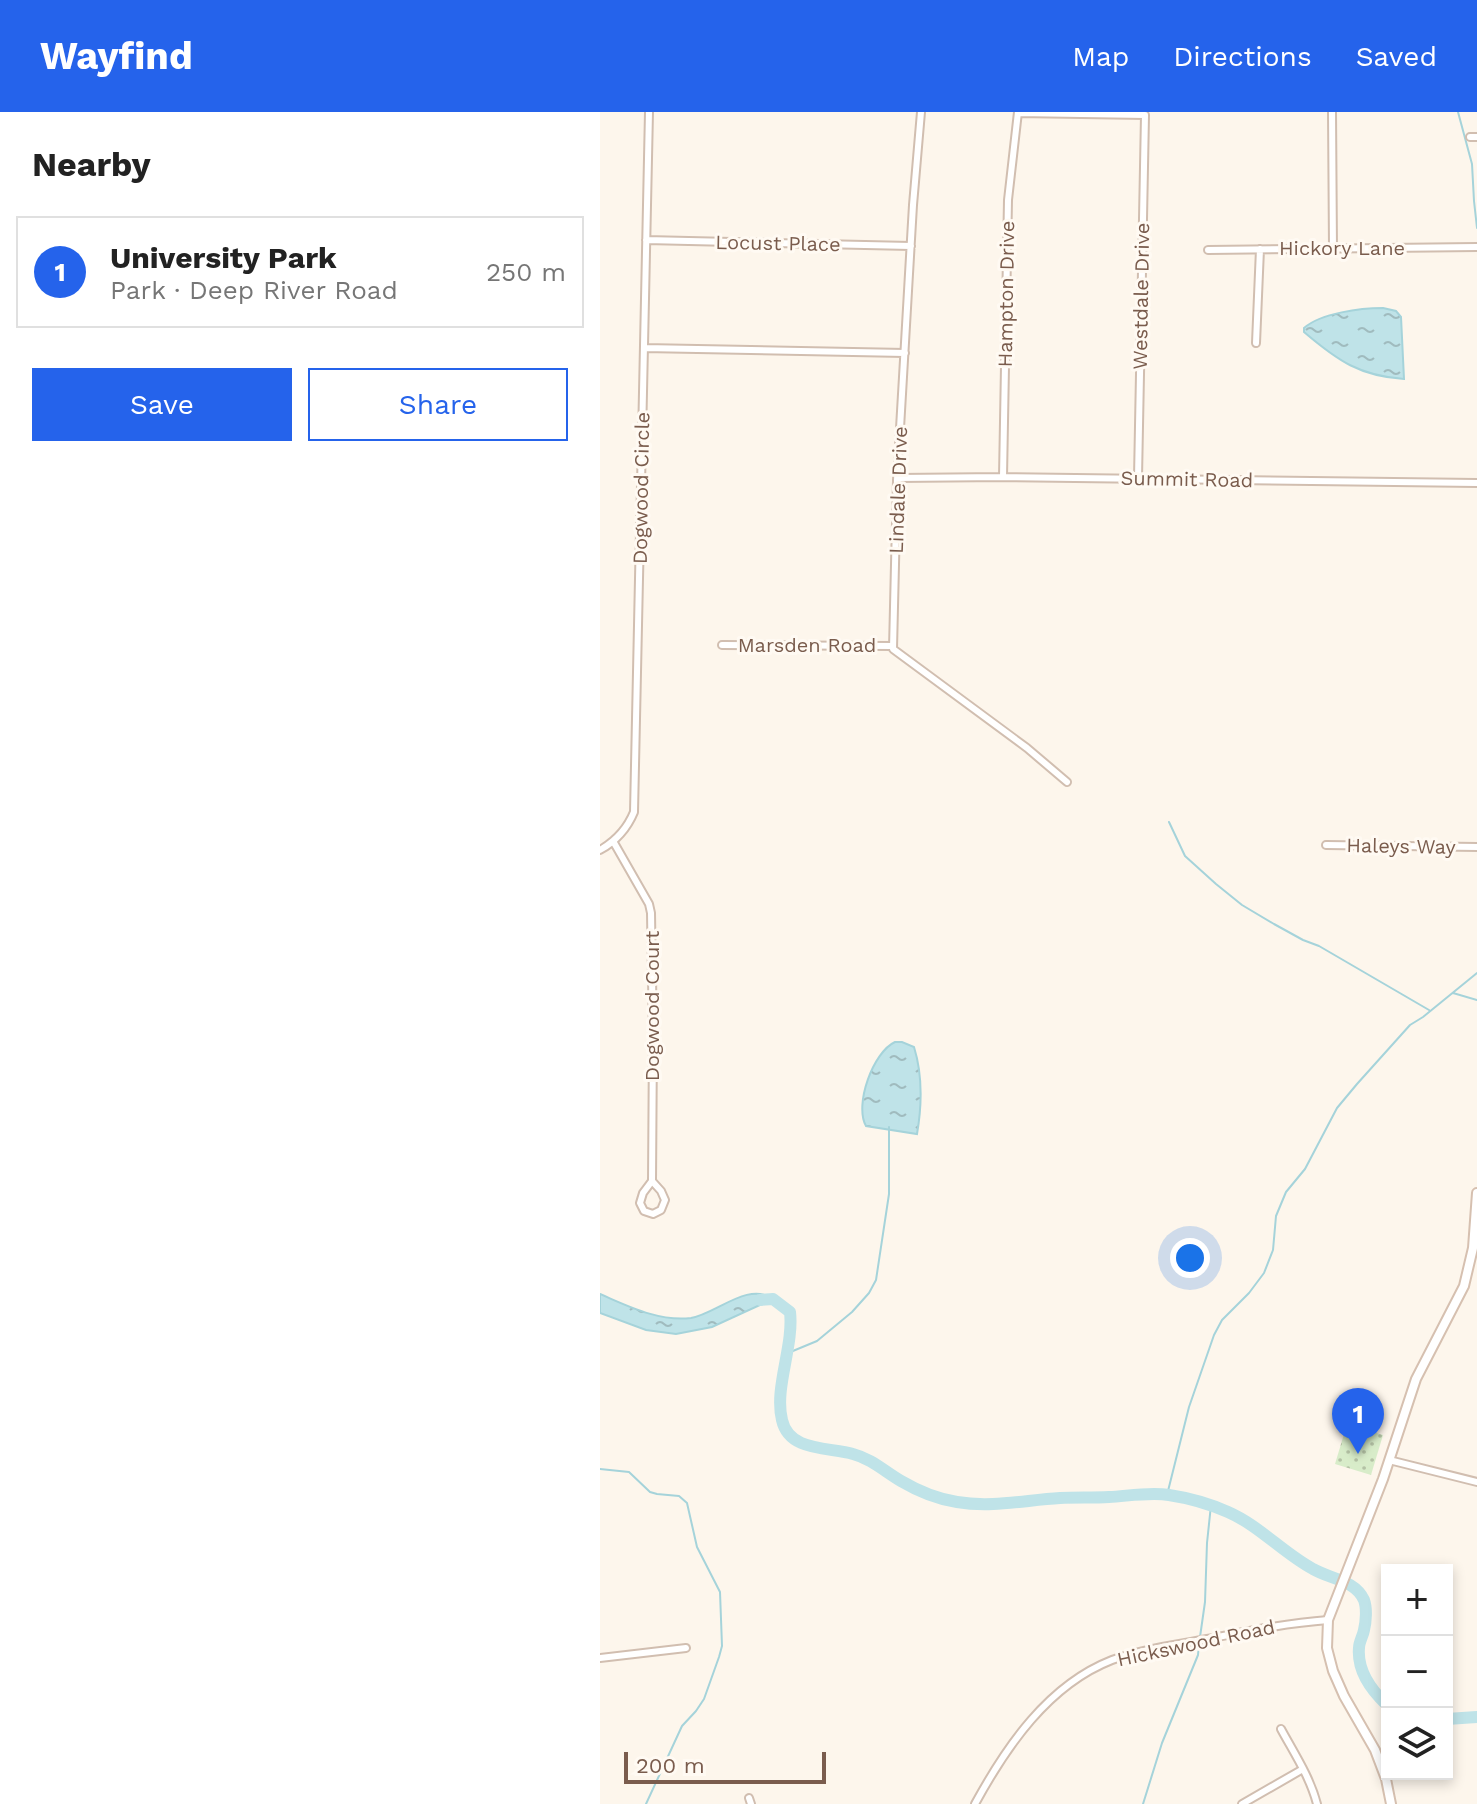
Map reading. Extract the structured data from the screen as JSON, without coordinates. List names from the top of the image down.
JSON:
{
  "streets": {
    "street": [
      "Locust Place",
      "Hickory Lane",
      "Hampton Drive",
      "Westdale Drive",
      "Summit Road",
      "Dogwood Circle",
      "Lindale Drive",
      "Marsden Road",
      "Haleys Way",
      "Dogwood Court",
      "Hickswood Road"
    ]
  },
  "crossings": [
    ["Locust Place", "Dogwood Circle"],
    ["Locust Place", "Lindale Drive"],
    ["Hampton Drive", "Westdale Drive"],
    ["Hampton Drive", "Summit Road"],
    ["Westdale Drive", "Summit Road"],
    ["Summit Road", "Lindale Drive"],
    ["Dogwood Circle", "Dogwood Court"],
    ["Lindale Drive", "Marsden Road"]
  ],
  "scale_bar": "200 m",
  "page": {
    "header": "Wayfind",
    "nav": ["Map", "Directions", "Saved"],
    "heading": "Nearby",
    "list": [
      {
        "mark": "1",
        "name": "University Park",
        "note": "Park · Deep River Road",
        "value": "250 m"
      }
    ],
    "buttons": ["Save", "Share"],
    "pins": "1",
    "map_buttons": ["+", "−"],
    "scale": "200 m"
  }
}
